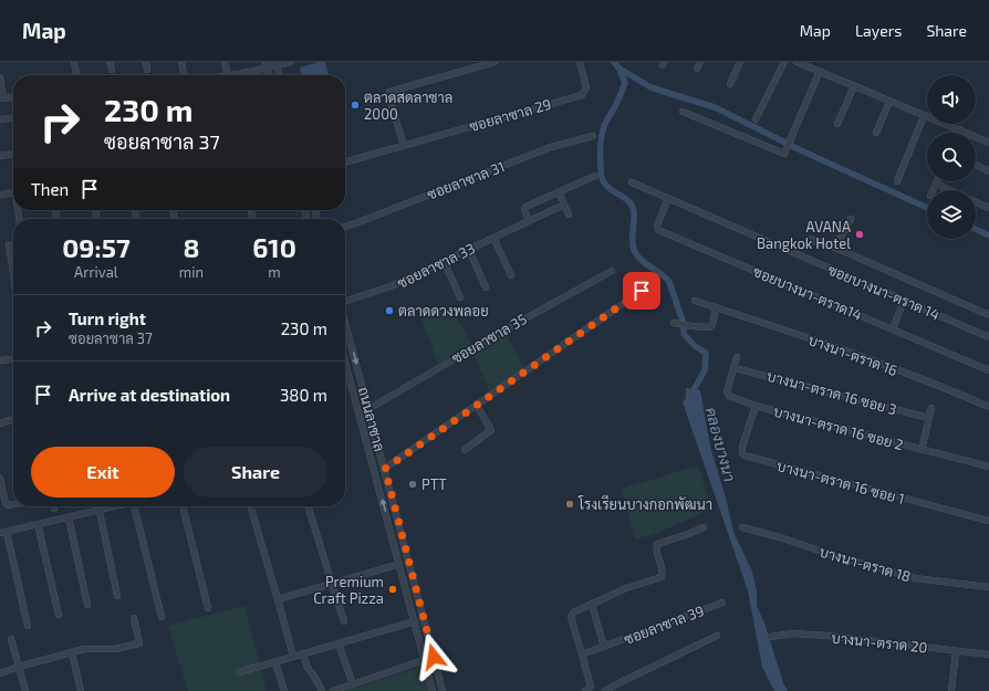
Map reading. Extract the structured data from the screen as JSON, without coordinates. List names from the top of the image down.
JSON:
{
  "streets": {
    "street": [
      "ซอยลาซาล 29",
      "ซอยลาซาล 31",
      "ซอยลาซาล 33",
      "ซอยบางนา-ตราด 14",
      "ซอยบางนา-ตราด14",
      "ซอยลาซาล 35",
      "บางนา-ตราด 16",
      "บางนา-ตราด 16 ซอย 3",
      "ถนนลาซาล",
      "บางนา-ตราด 16 ซอย 2",
      "บางนา-ตราด 16 ซอย 1",
      "บางนา-ตราด 18",
      "ซอยลาซาล 39",
      "บางนา-ตราด 20"
    ]
  },
  "crossings": [
    ["ซอยบางนา-ตราด 14", "ซอยบางนา-ตราด14"],
    ["ซอยลาซาล 35", "ถนนลาซาล"],
    ["บางนา-ตราด 16 ซอย 3", "บางนา-ตราด 16 ซอย 2"],
    ["บางนา-ตราด 16 ซอย 2", "บางนา-ตราด 16 ซอย 1"]
  ],
  "water": ["คลองบางนา"],
  "places": [
    "ตลาดสดลาซาล 2000",
    "AVANA Bangkok Hotel",
    "ตลาดดวงพลอย",
    "PTT",
    "โรงเรียนบางกอกพัฒนา",
    "Premium Craft Pizza"
  ],
  "page": {
    "header": "Map",
    "nav": ["Map", "Layers", "Share"],
    "turn": ["230 m", "ซอยลาซาล 37"],
    "then": "Then",
    "eta": [
      "09:57",
      "Arrival",
      "8",
      "min",
      "610",
      "m"
    ],
    "list": [
      {
        "name": "Turn right",
        "note": "ซอยลาซาล 37",
        "value": "230 m"
      },
      {
        "name": "Arrive at destination",
        "value": "380 m"
      }
    ],
    "buttons": ["Exit", "Share"]
  }
}
